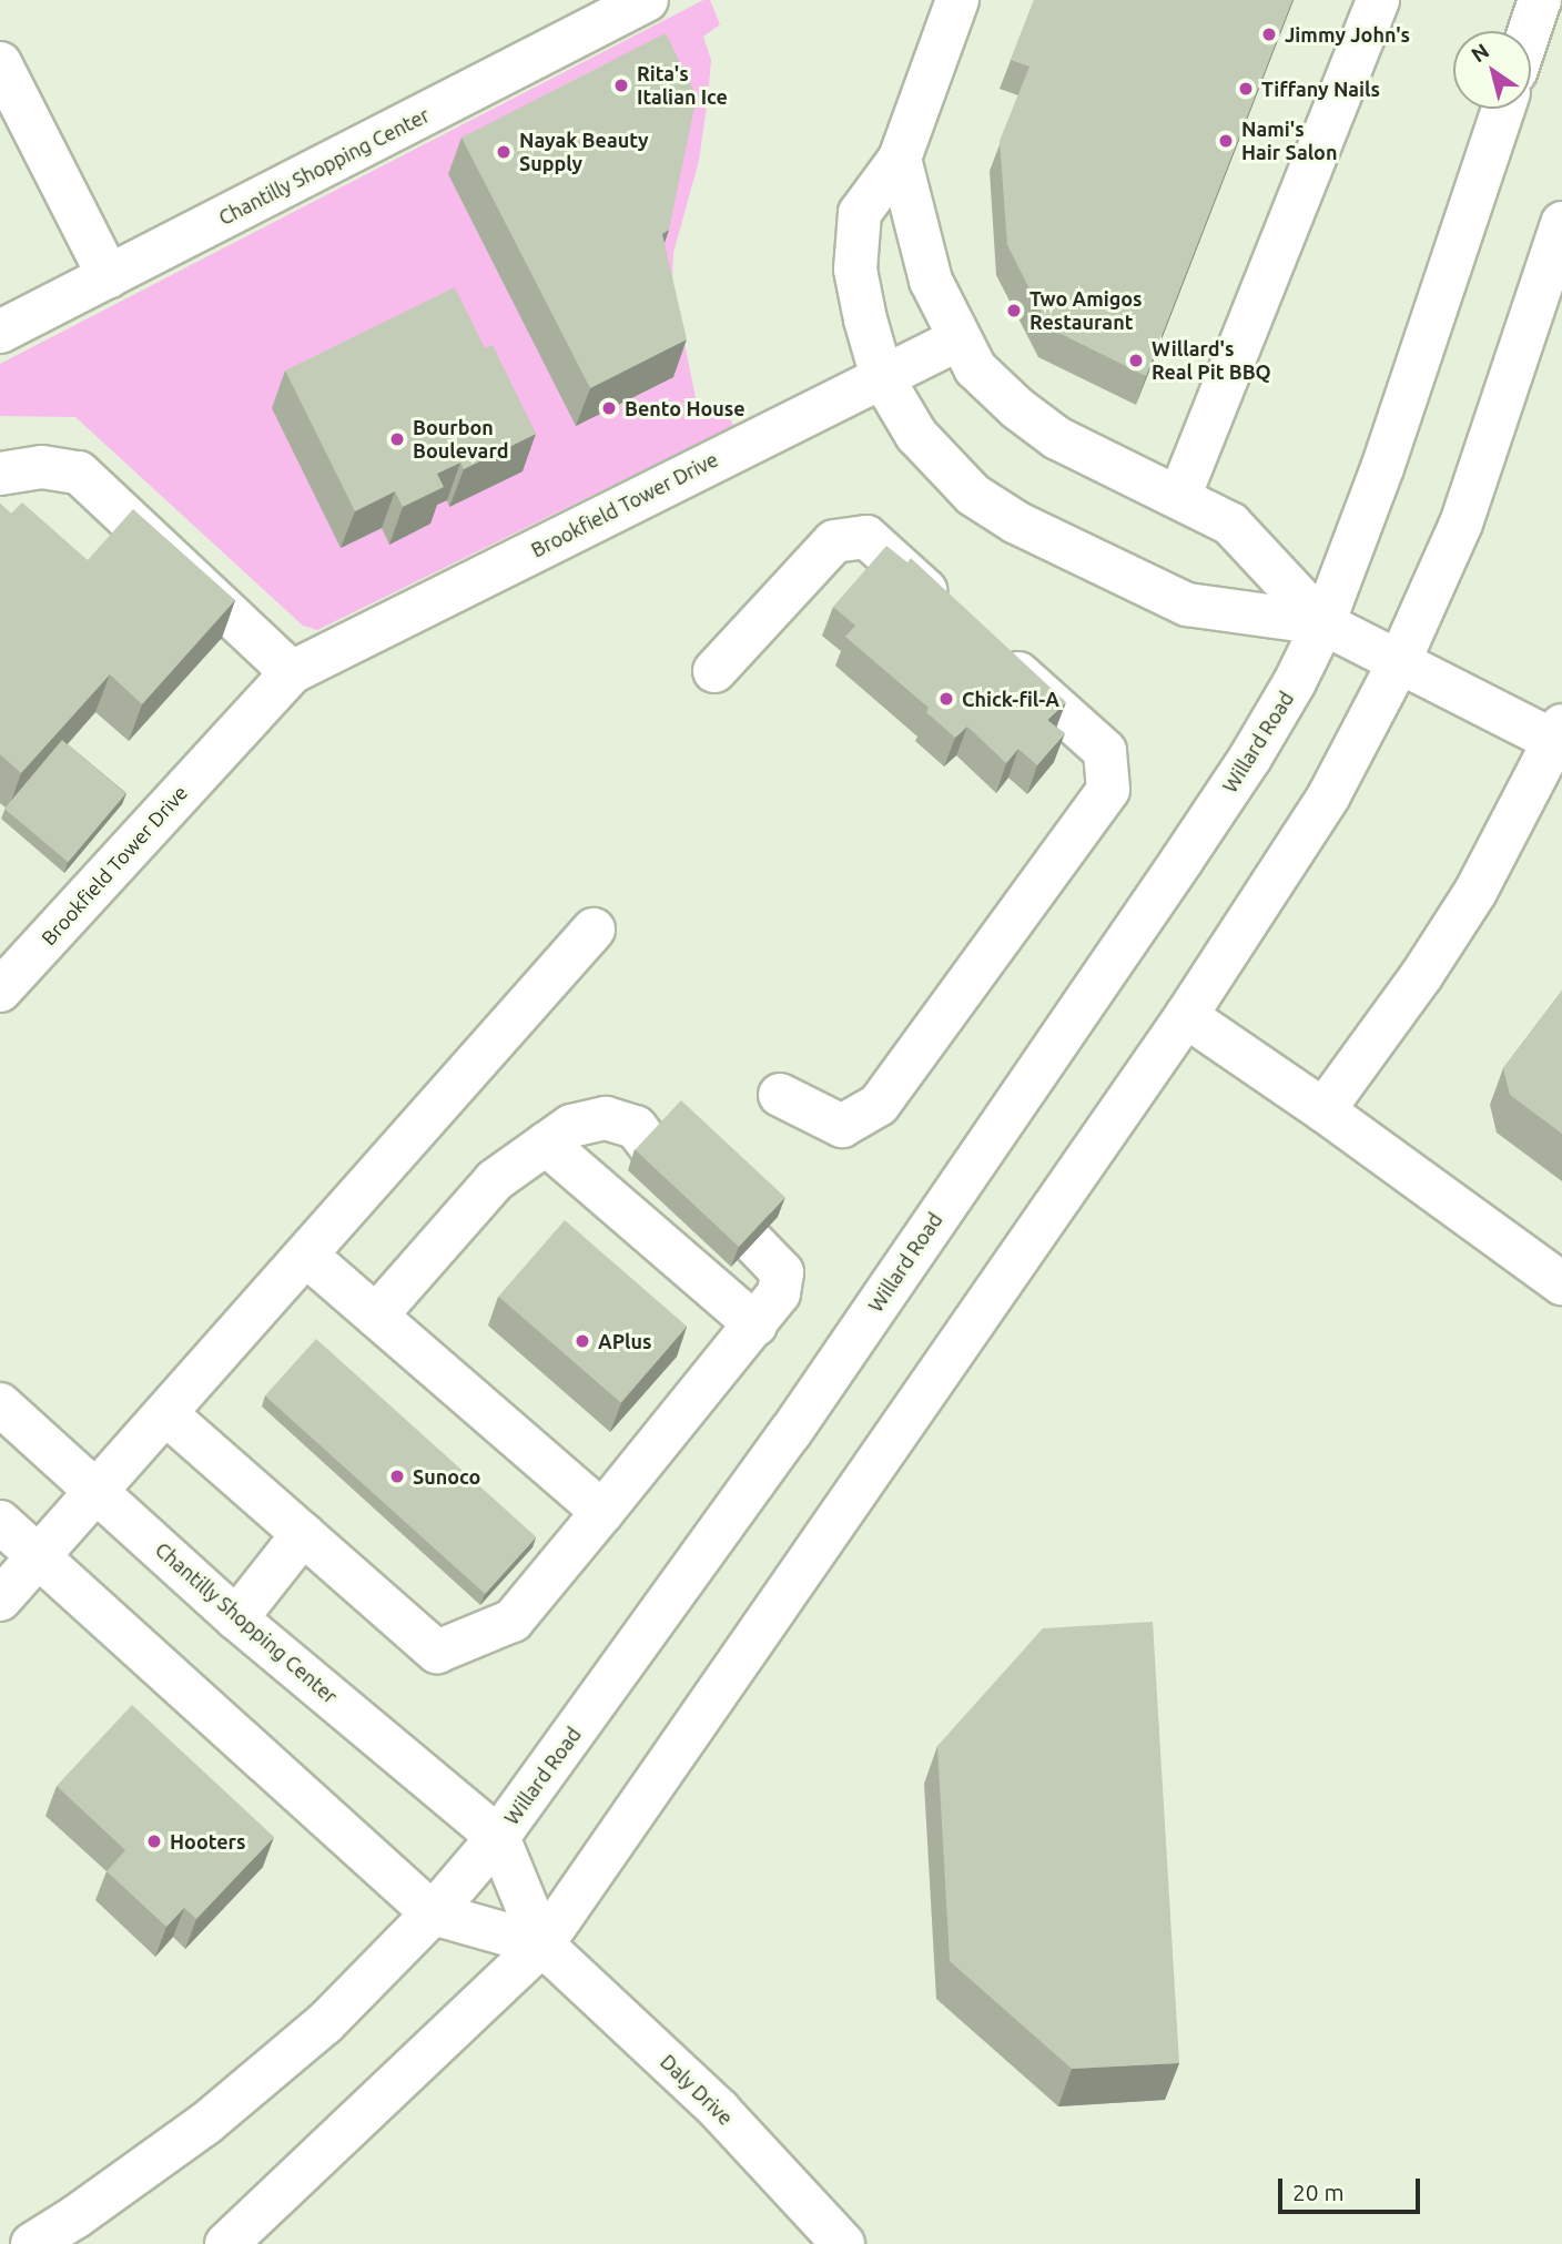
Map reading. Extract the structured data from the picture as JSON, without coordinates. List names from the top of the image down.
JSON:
{
  "streets": {
    "main road": [
      "Chantilly Shopping Center",
      "Brookfield Tower Drive",
      "Willard Road",
      "Daly Drive"
    ]
  },
  "crossings": [
    ["Chantilly Shopping Center", "Willard Road"],
    ["Chantilly Shopping Center", "Daly Drive"],
    ["Willard Road", "Daly Drive"]
  ],
  "places": [
    "Jimmy John's",
    "Rita's Italian Ice",
    "Tiffany Nails",
    "Nami's Hair Salon",
    "Nayak Beauty Supply",
    "Two Amigos Restaurant",
    "Willard's Real Pit BBQ",
    "Bento House",
    "Bourbon Boulevard",
    "Chick-fil-A",
    "APlus",
    "Sunoco",
    "Hooters"
  ],
  "scale_bar": "20 m",
  "north": "top left"
}
